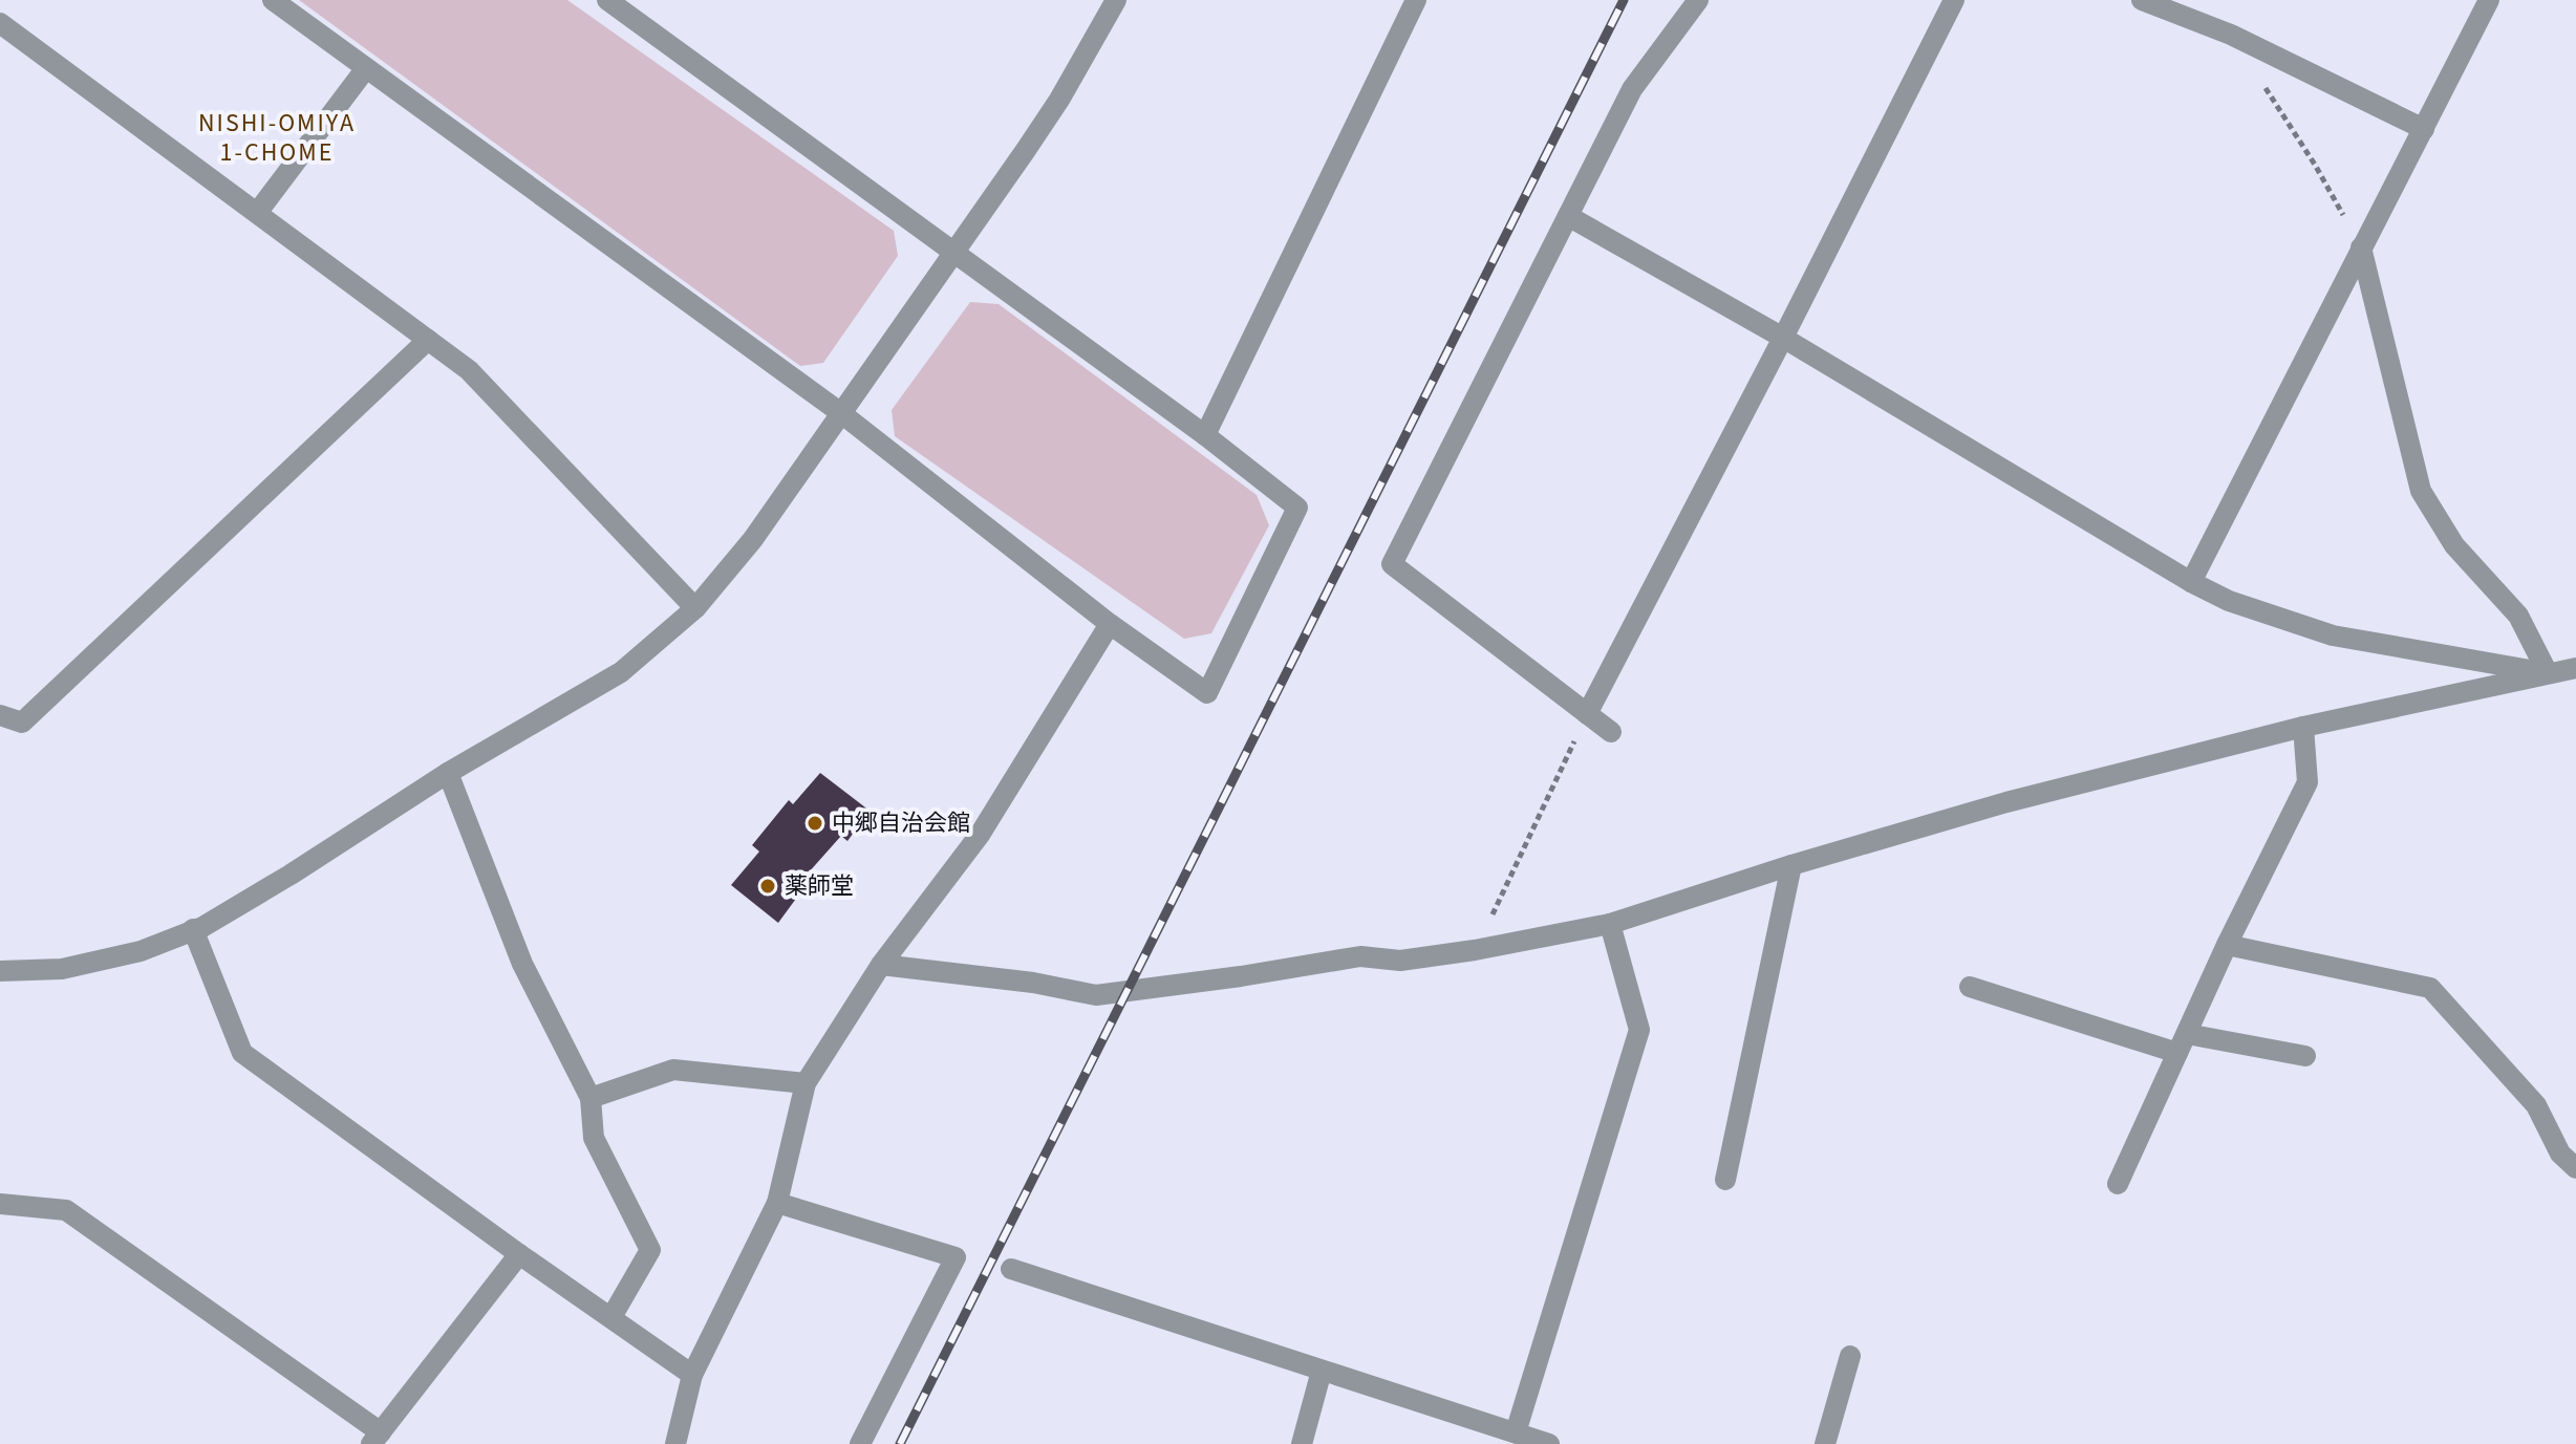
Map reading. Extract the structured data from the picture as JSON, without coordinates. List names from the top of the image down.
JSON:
{
  "districts": ["NISHI-OMIYA 1-CHOME"],
  "places": ["中郷自治会館", "薬師堂"]
}
